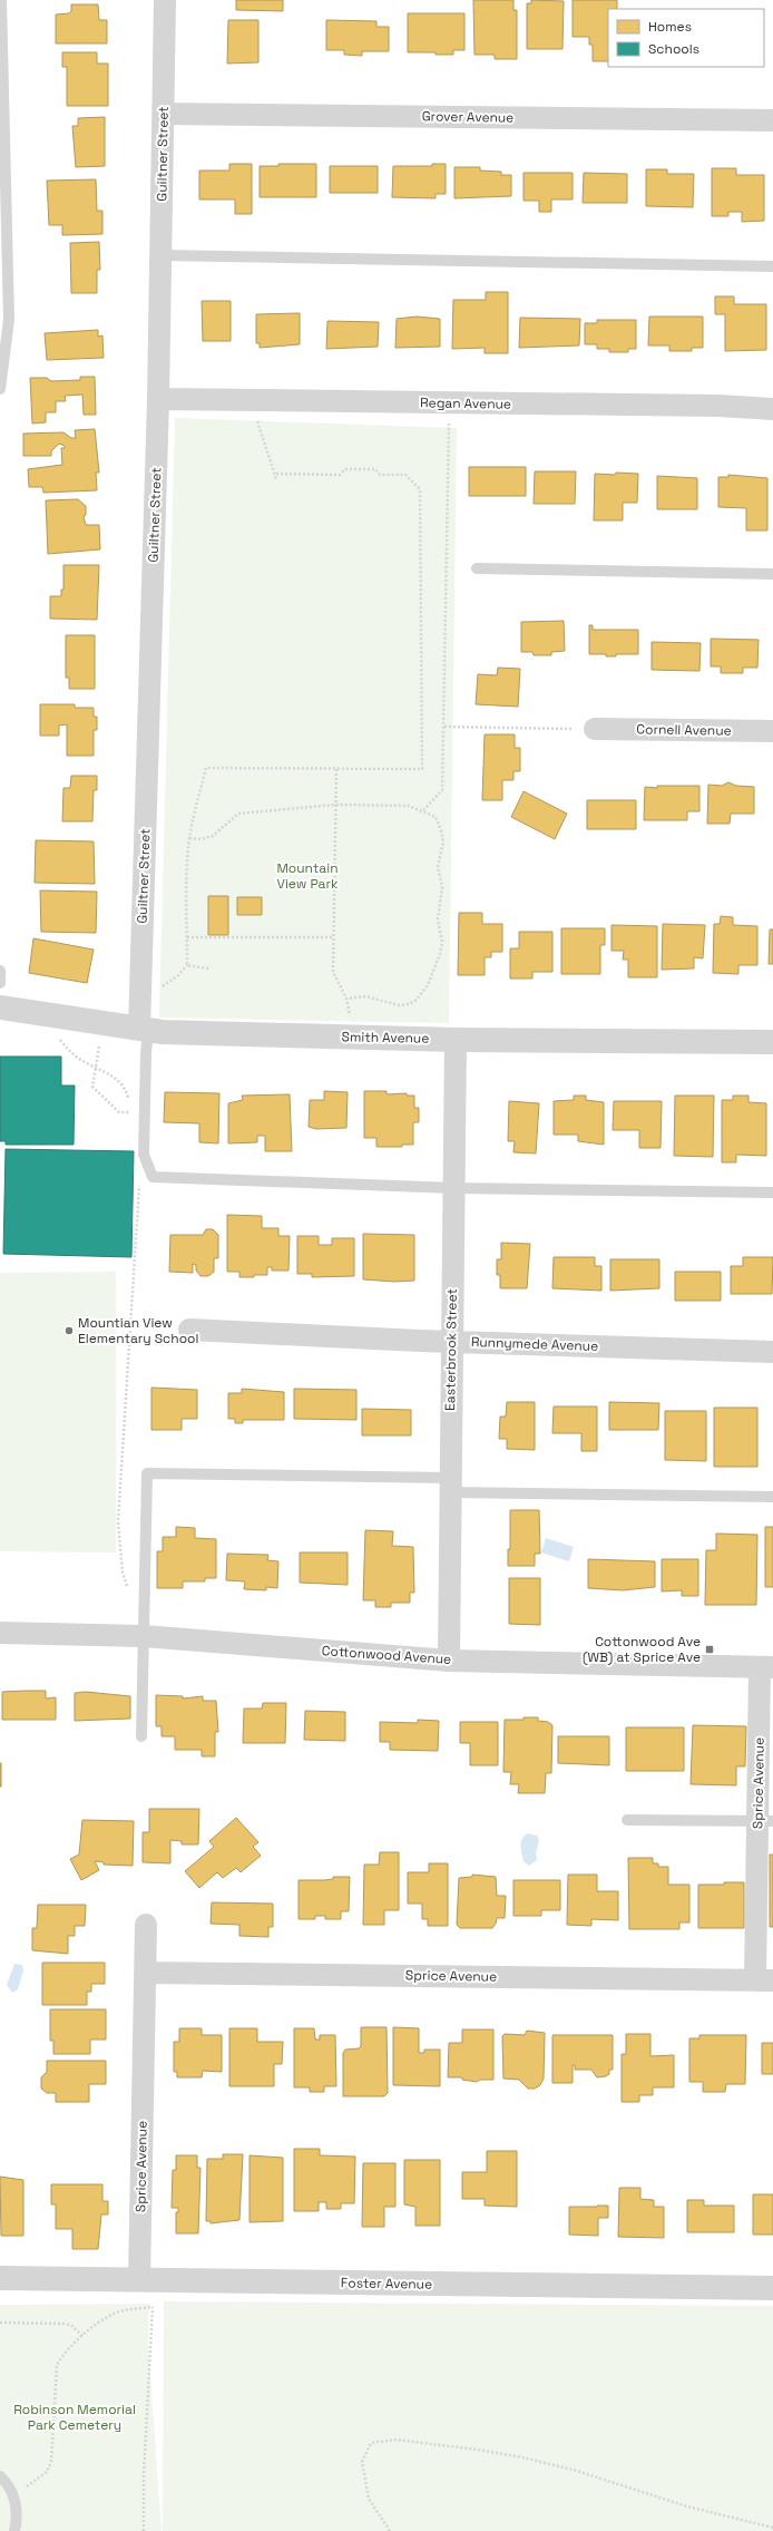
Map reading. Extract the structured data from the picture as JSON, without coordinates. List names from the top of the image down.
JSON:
{
  "streets": {
    "street": [
      "Grover Avenue",
      "Guiltner Street",
      "Regan Avenue",
      "Cornell Avenue",
      "Smith Avenue",
      "Runnymede Avenue",
      "Easterbrook Street",
      "Cottonwood Avenue",
      "Sprice Avenue",
      "Foster Avenue"
    ]
  },
  "crossings": [
    ["Grover Avenue", "Guiltner Street"],
    ["Guiltner Street", "Regan Avenue"],
    ["Guiltner Street", "Smith Avenue"],
    ["Smith Avenue", "Easterbrook Street"],
    ["Runnymede Avenue", "Easterbrook Street"],
    ["Easterbrook Street", "Cottonwood Avenue"],
    ["Cottonwood Avenue", "Sprice Avenue"],
    ["Sprice Avenue", "Foster Avenue"]
  ],
  "parks": ["Mountain View Park", "Robinson Memorial Park Cemetery"],
  "places": {
    "other": ["Mountian View Elementary School"],
    "transit": ["Cottonwood Ave (WB) at Sprice Ave"]
  },
  "legend": ["Homes", "Schools"]
}
